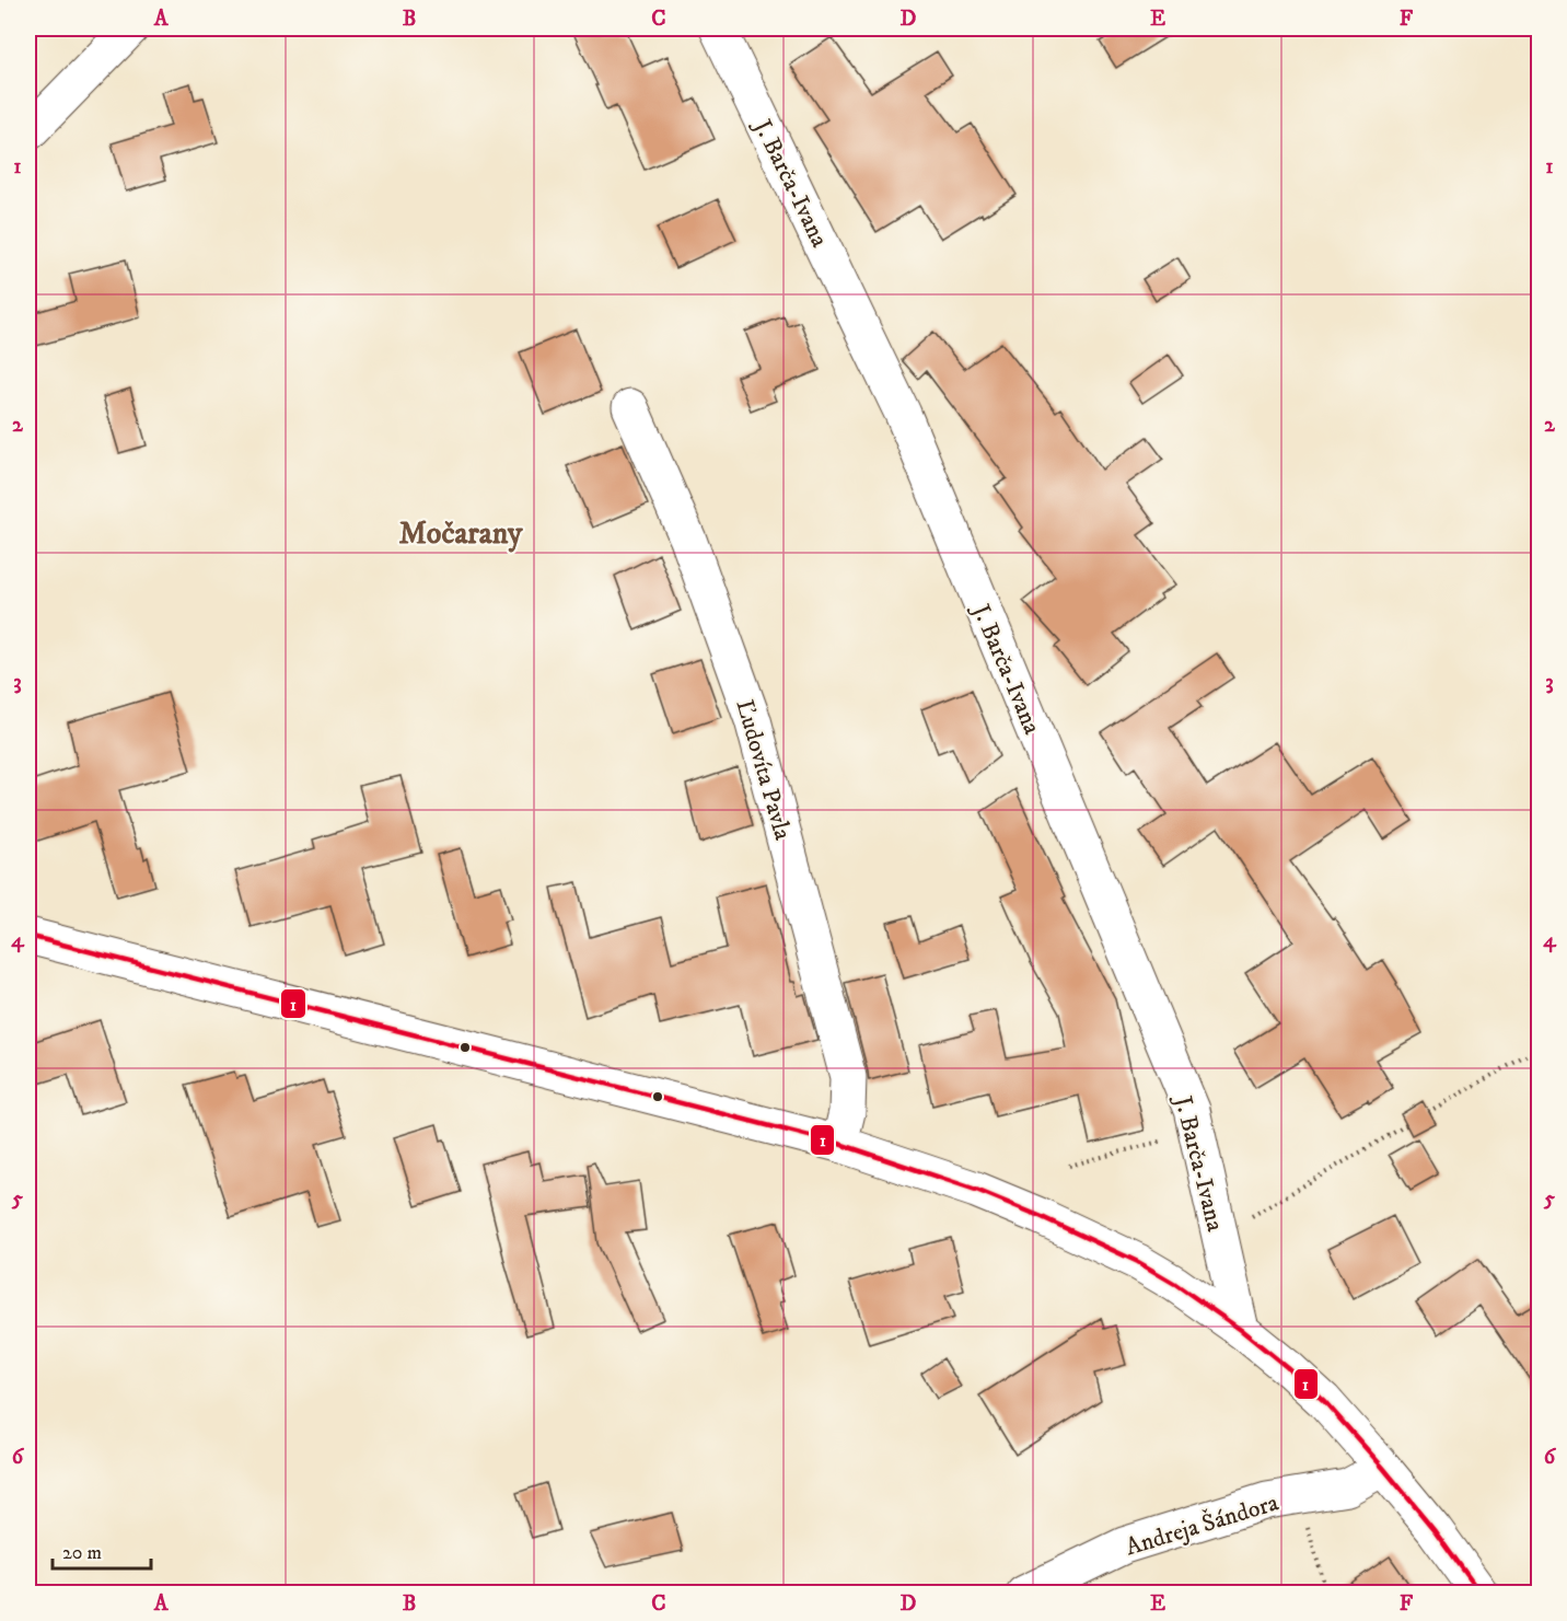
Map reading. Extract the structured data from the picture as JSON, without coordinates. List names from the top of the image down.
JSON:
{
  "streets": {
    "street": ["J. Barča-Ivana", "Ľudovíta Pavla", "Andreja Šándora"]
  },
  "districts": ["Močarany"],
  "lines": ["transit line 1"],
  "scale_bar": "20 m",
  "grid": {
    "columns": [
      "A",
      "B",
      "C",
      "D",
      "E",
      "F"
    ],
    "rows": [
      "1",
      "2",
      "3",
      "4",
      "5",
      "6"
    ]
  }
}
